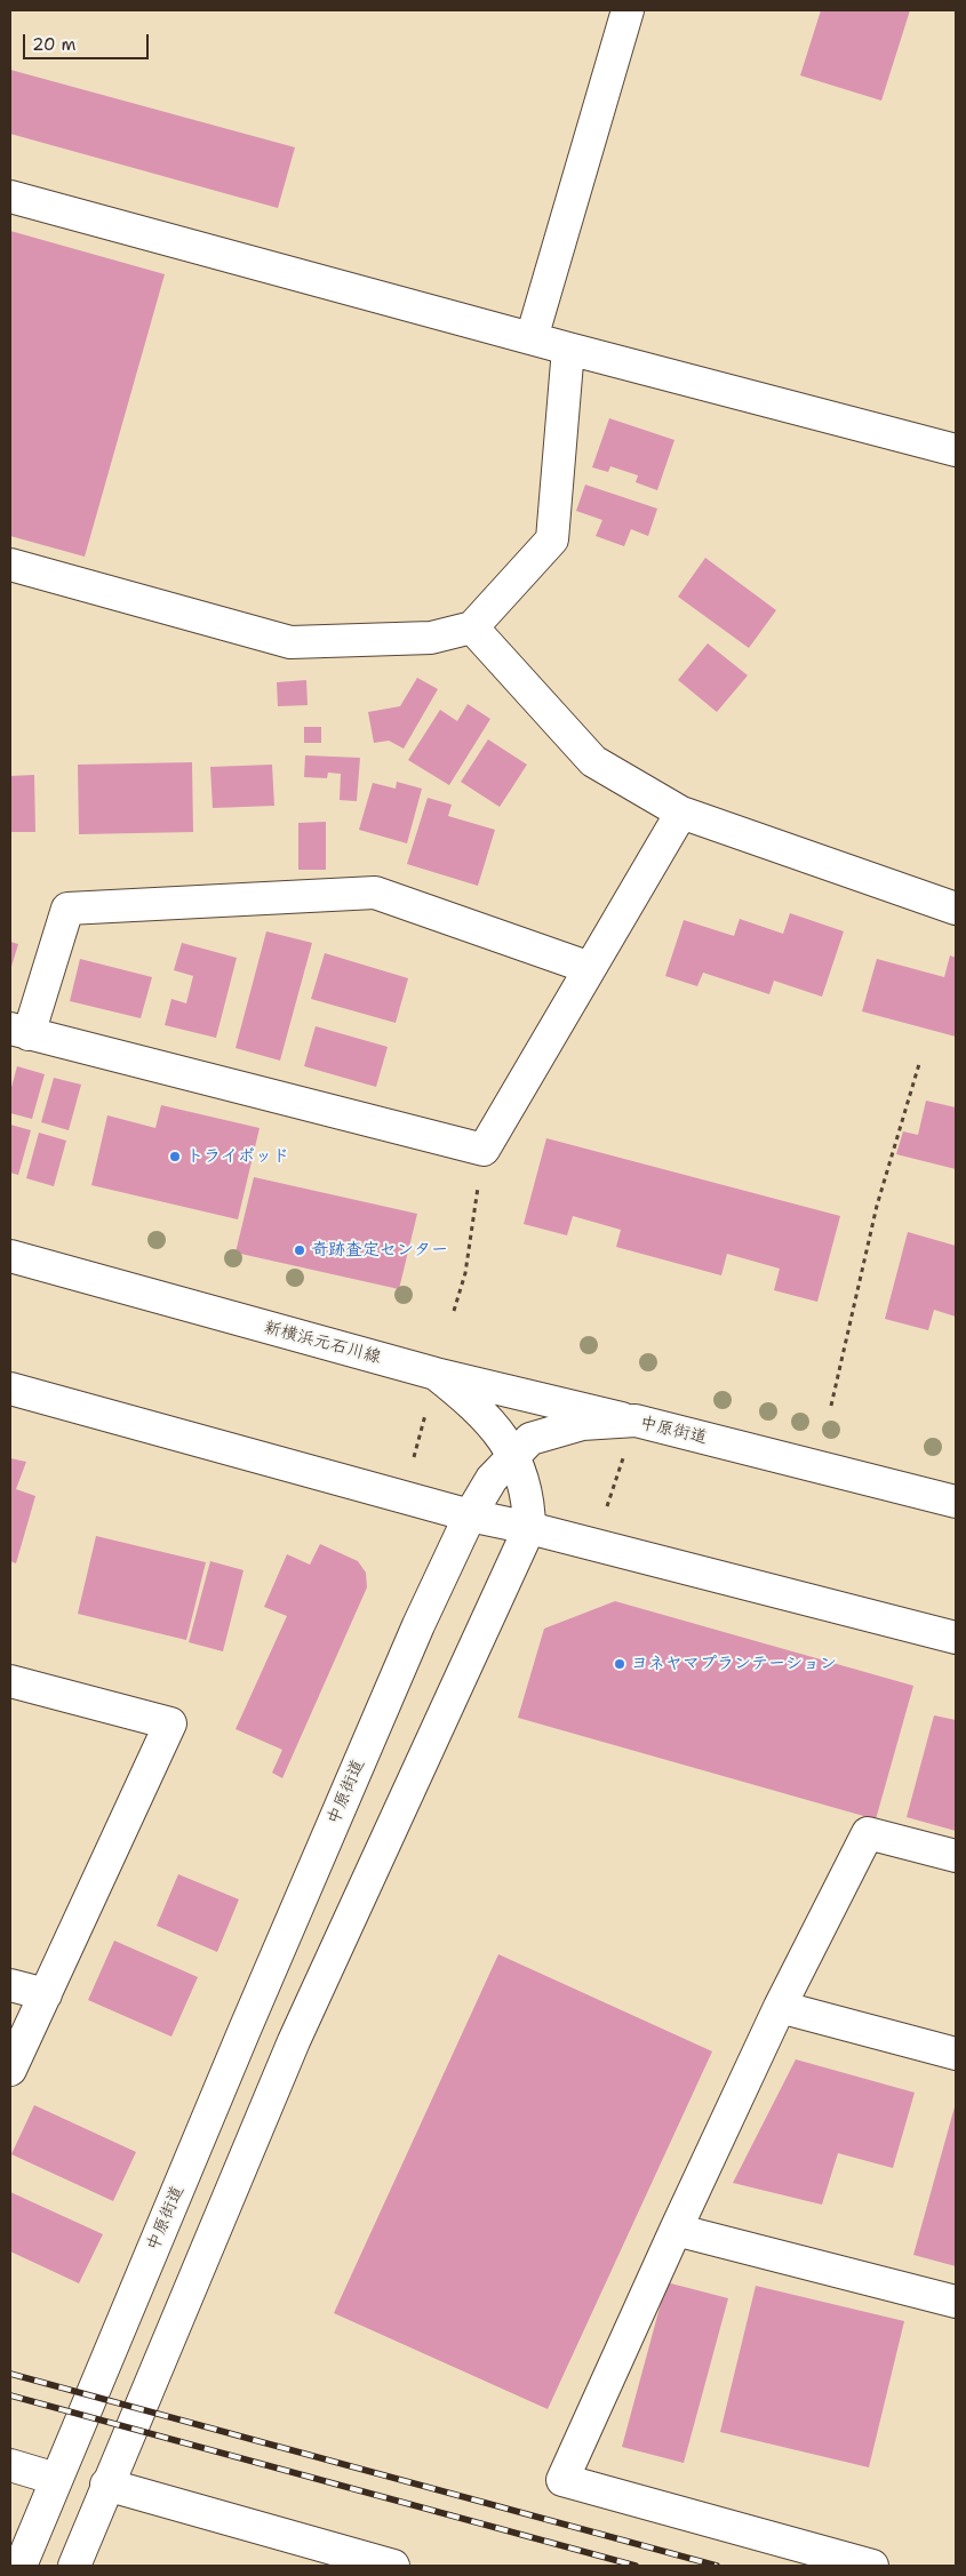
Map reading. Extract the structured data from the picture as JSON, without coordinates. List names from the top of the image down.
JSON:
{
  "streets": {
    "street": ["新横浜元石川線", "中原街道"]
  },
  "crossings": [
    ["新横浜元石川線", "中原街道"]
  ],
  "places": ["トライポッド", "奇跡査定センター", "ヨネヤマプランテーション"],
  "scale_bar": "20 m"
}
